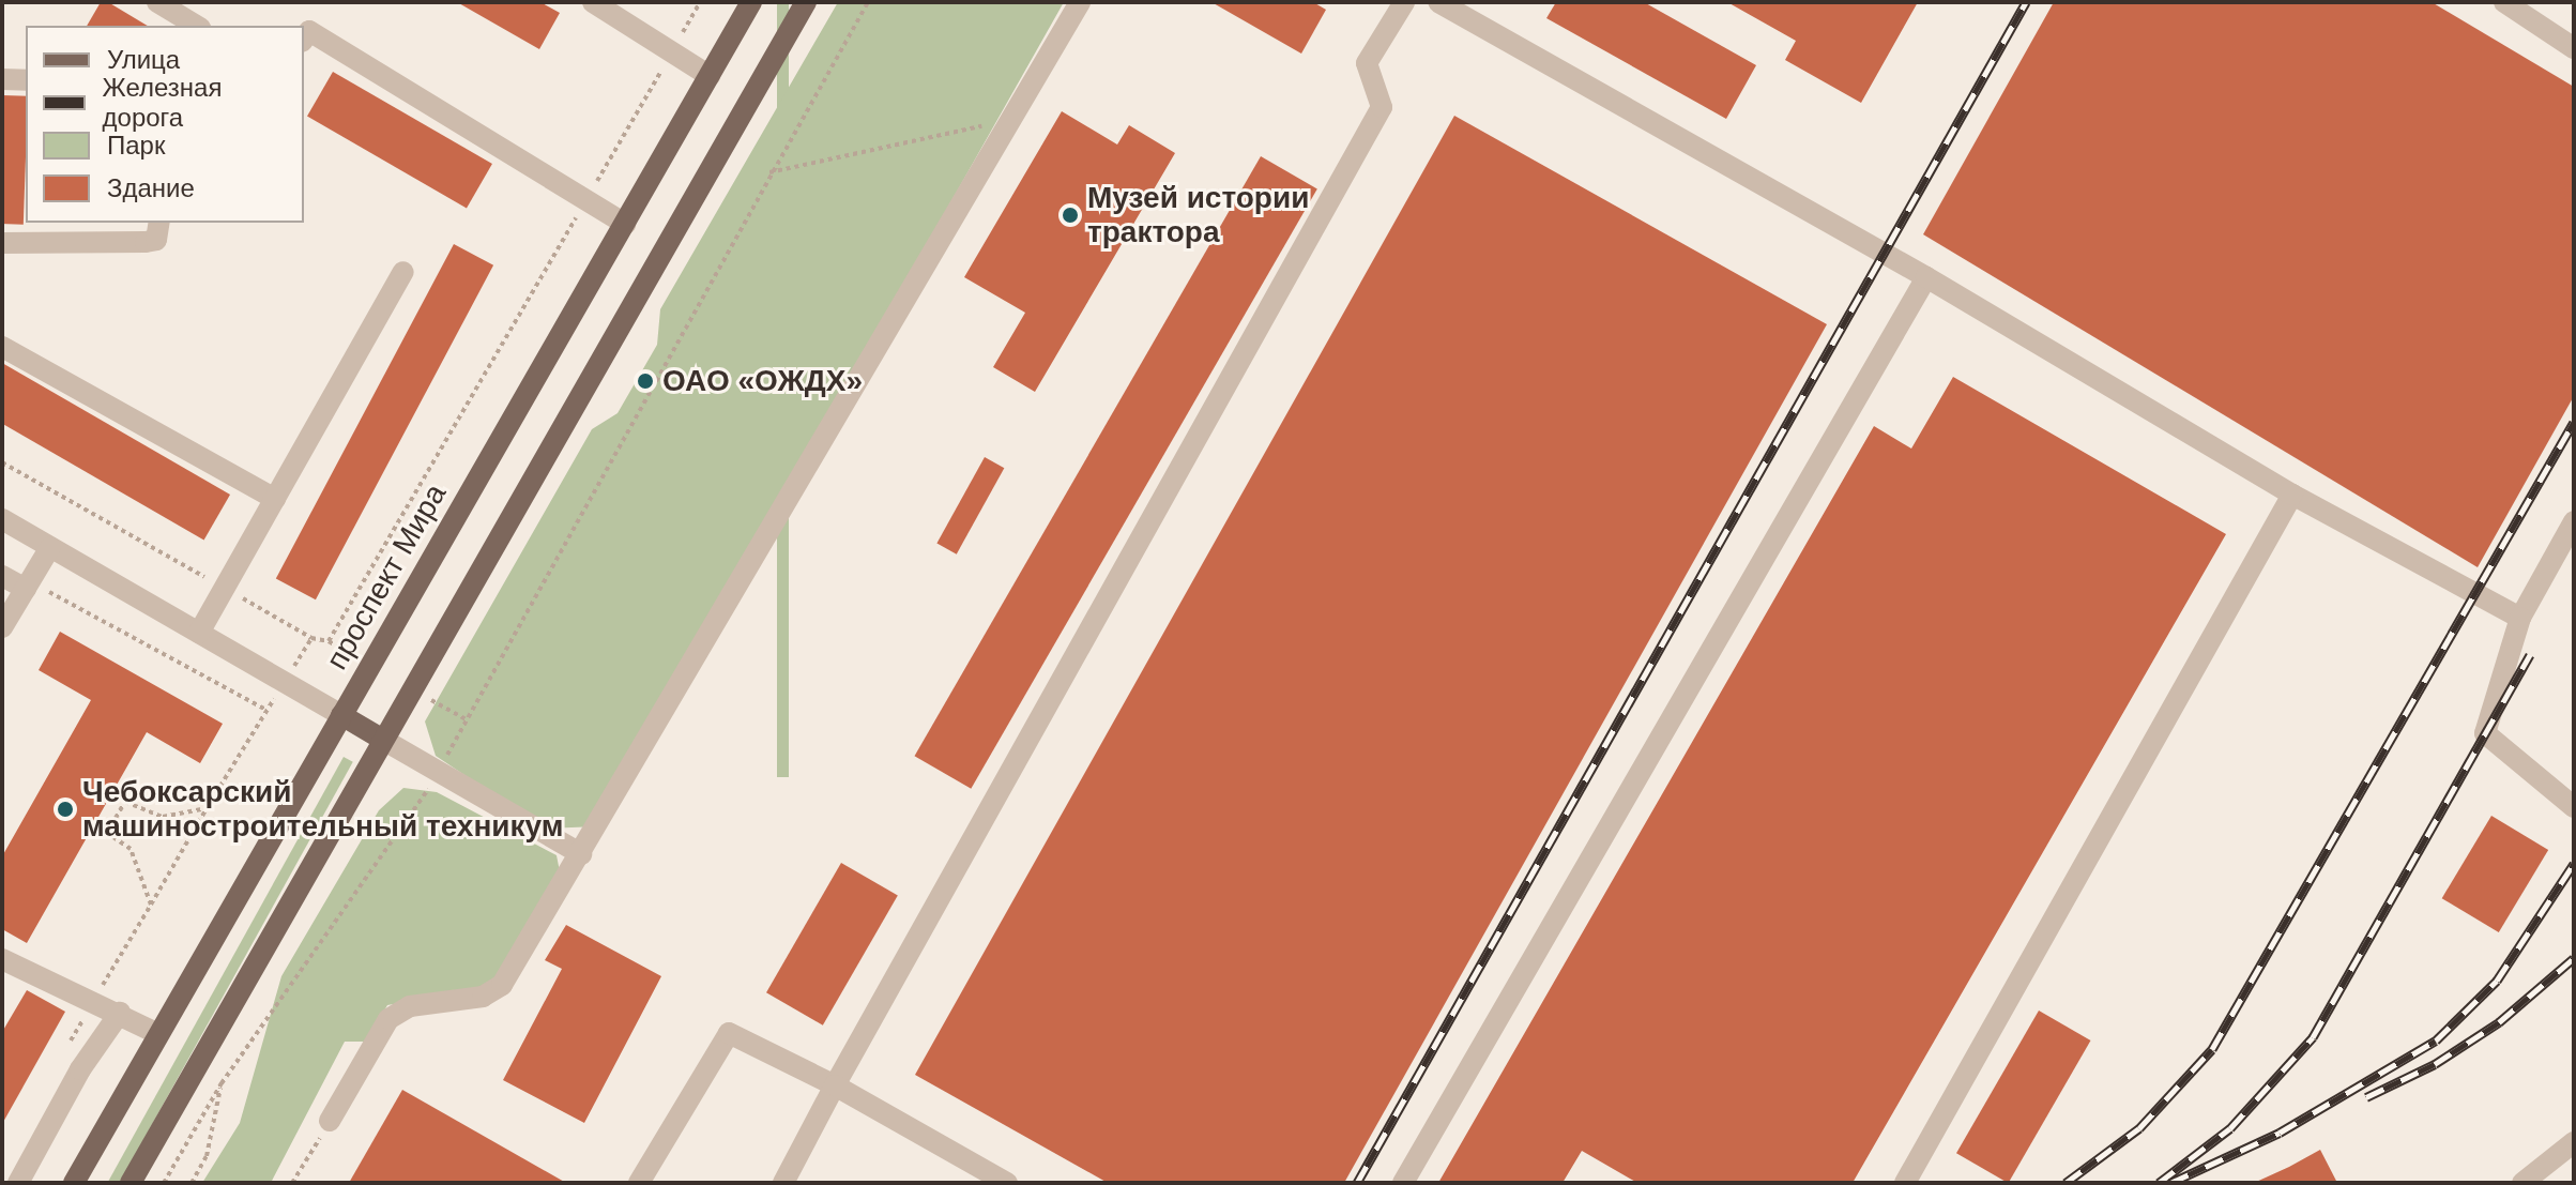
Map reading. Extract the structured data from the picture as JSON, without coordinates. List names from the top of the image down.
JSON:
{
  "streets": {
    "main road": ["проспект Мира"]
  },
  "places": ["Музей истории трактора", "ОАО «ОЖДХ»", "Чебоксарский машиностроительный техникум"],
  "legend": [
    "Улица",
    "Железная дорога",
    "Парк",
    "Здание"
  ]
}
